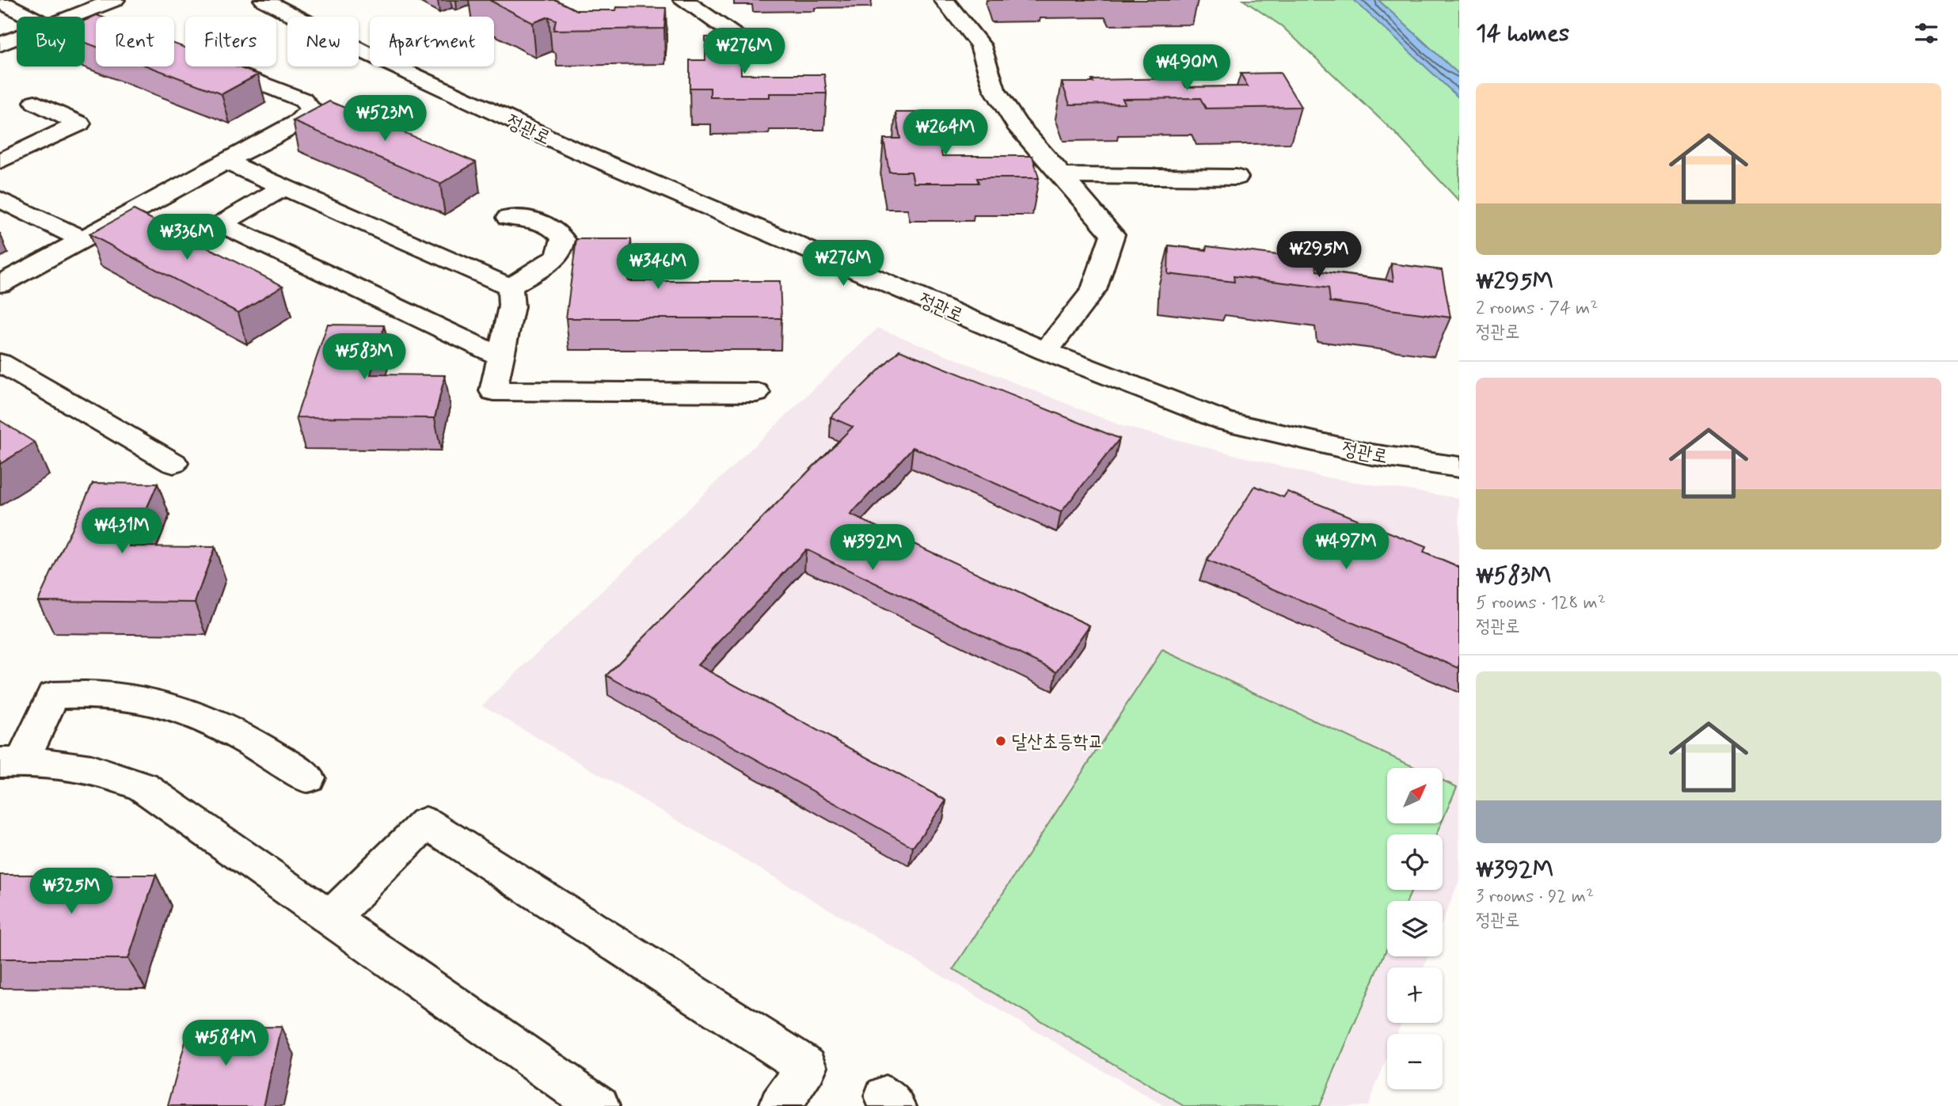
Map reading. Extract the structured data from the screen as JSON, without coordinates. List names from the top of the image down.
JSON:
{
  "streets": {
    "street": ["정관로"]
  },
  "places": ["달산초등학교"],
  "north": "top right",
  "page": {
    "heading": "14 homes",
    "chip": [
      "Buy",
      "Rent",
      "Filters",
      "New",
      "Apartment"
    ],
    "price": [
      "₩276M",
      "₩490M",
      "₩523M",
      "₩264M",
      "₩336M",
      "₩295M",
      "₩276M",
      "₩346M",
      "₩583M",
      "₩431M",
      "₩497M",
      "₩392M",
      "₩325M",
      "₩584M"
    ],
    "list": [
      {
        "name": "₩295M",
        "note": "2 rooms · 74 m² · 정관로"
      },
      {
        "name": "₩583M",
        "note": "5 rooms · 128 m² · 정관로"
      },
      {
        "name": "₩392M",
        "note": "3 rooms · 92 m² · 정관로"
      }
    ],
    "map_buttons": ["+", "−"]
  }
}
